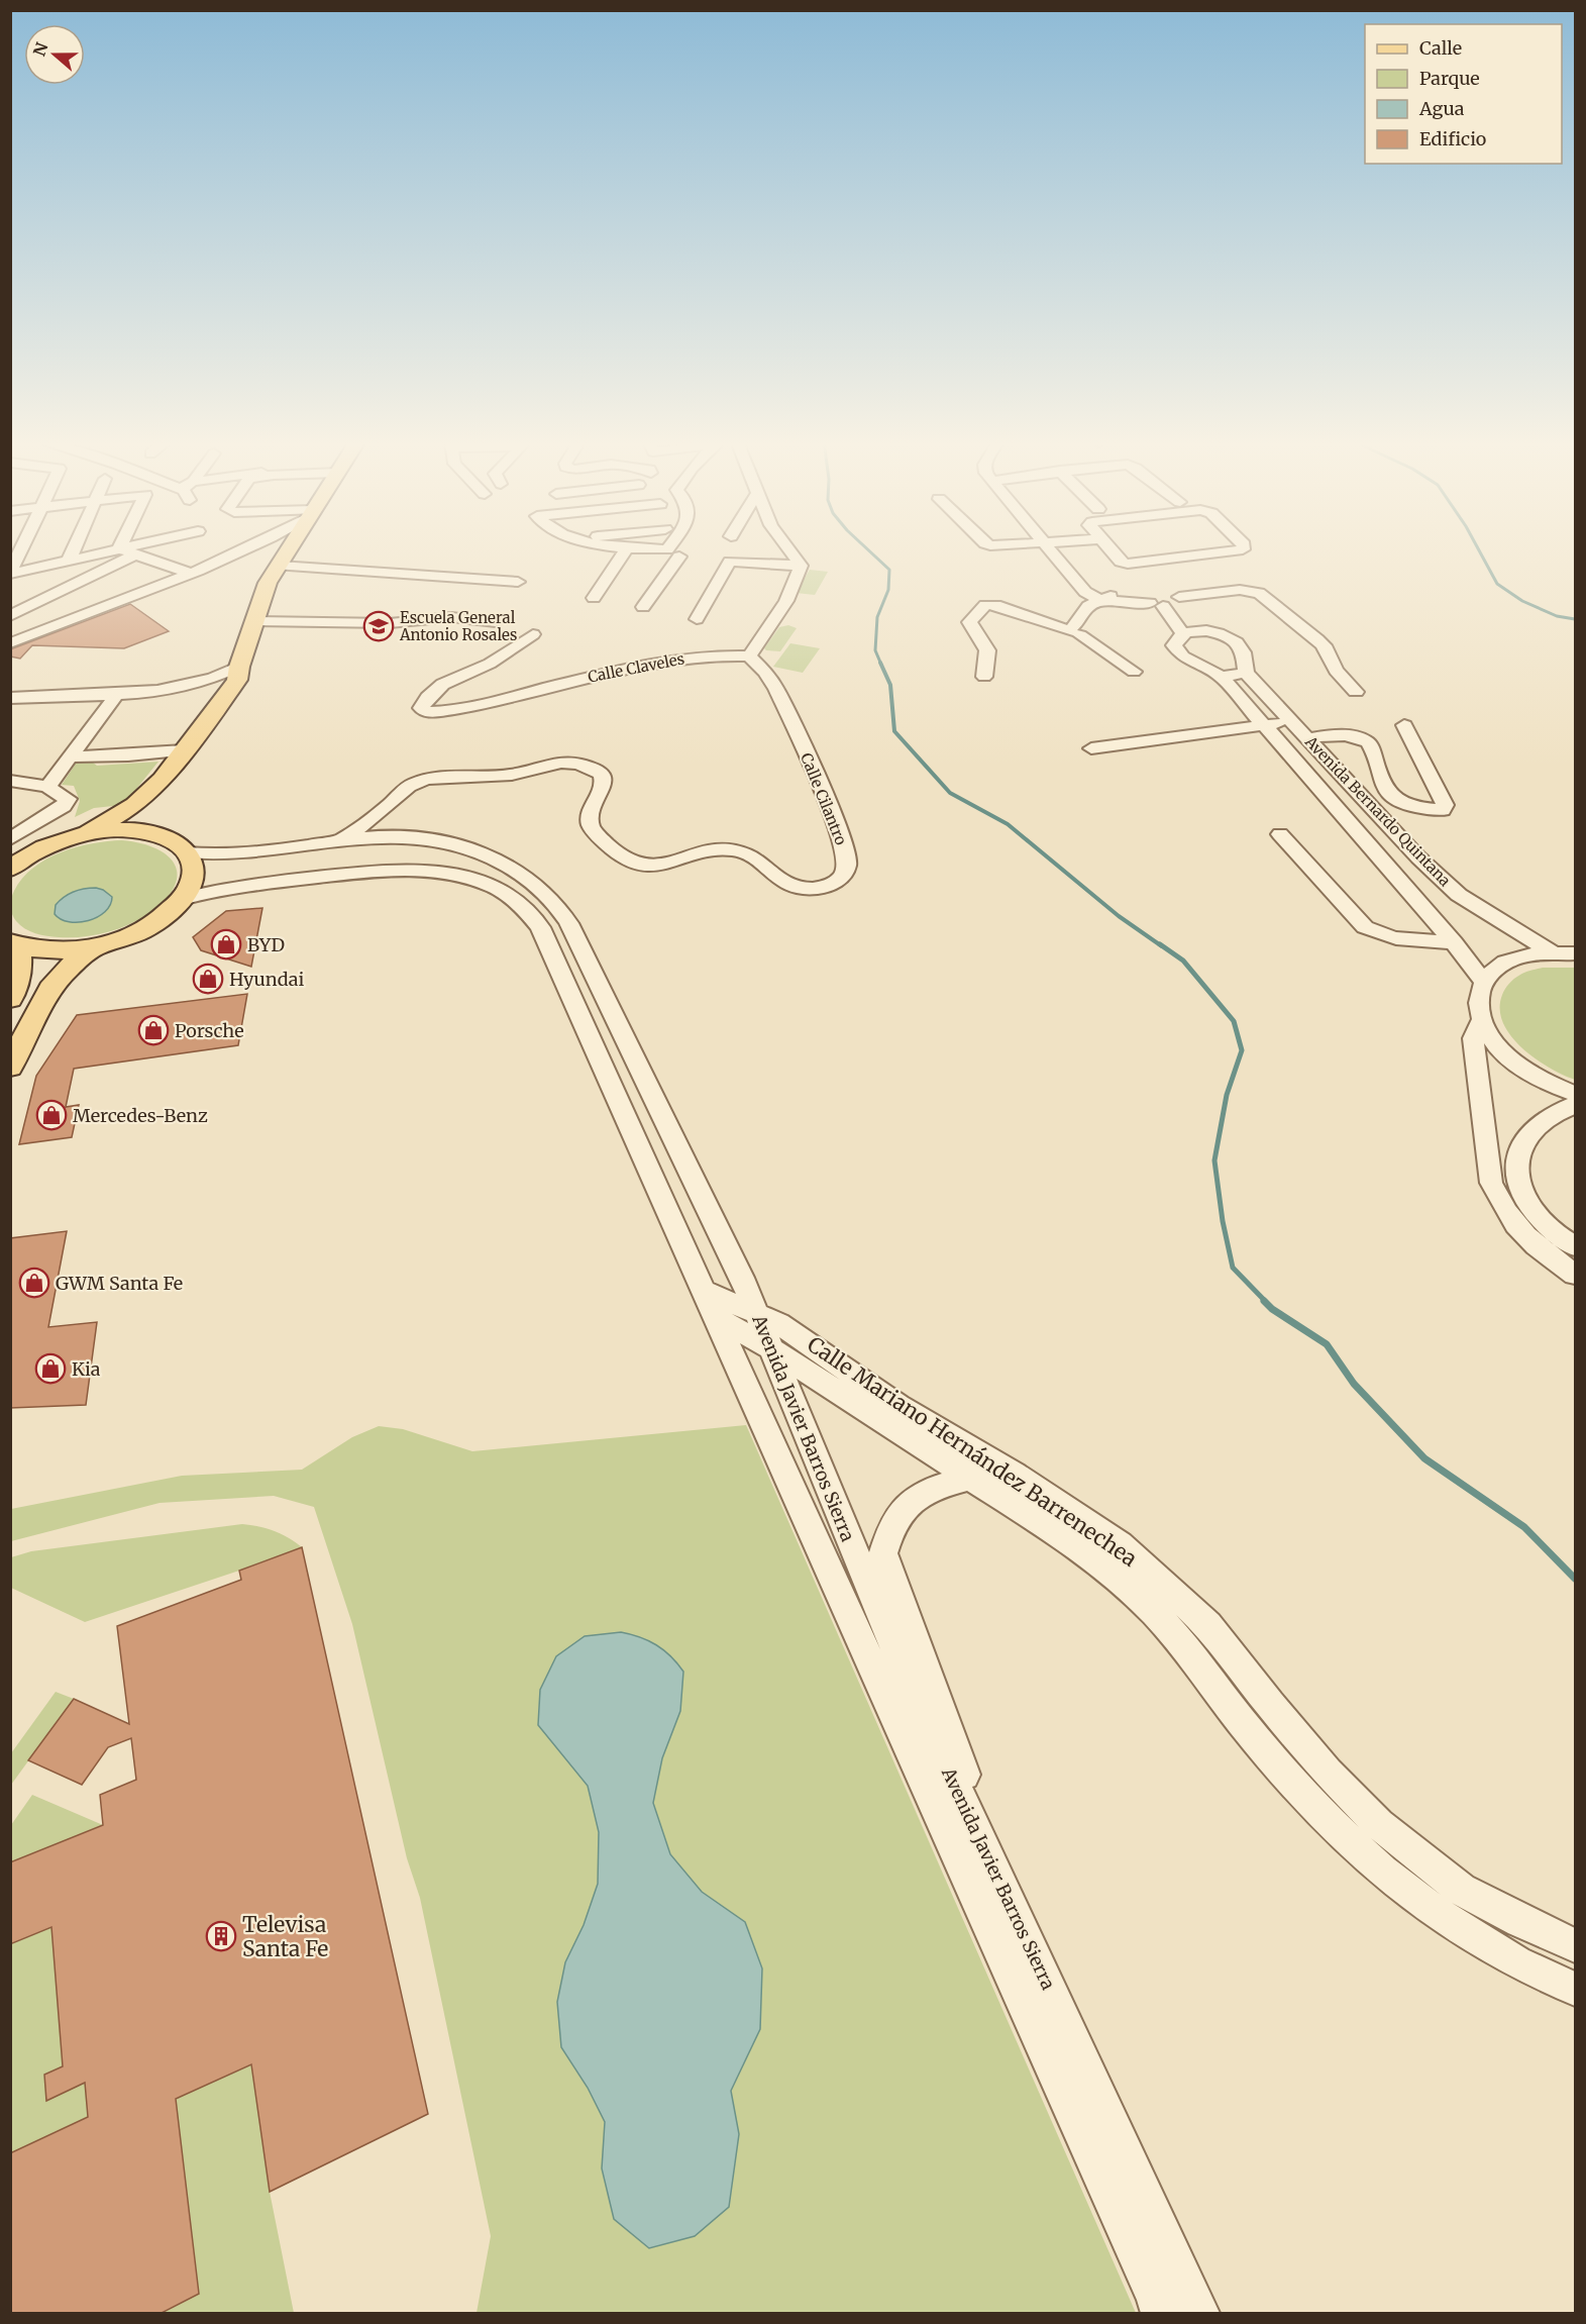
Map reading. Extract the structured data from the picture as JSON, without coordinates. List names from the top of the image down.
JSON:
{
  "streets": {
    "street": [
      "Calle Claveles",
      "Calle Cilantro",
      "Avenida Bernardo Quintana",
      "Avenida Javier Barros Sierra",
      "Calle Mariano Hernández Barrenechea"
    ]
  },
  "crossings": [
    ["Calle Claveles", "Calle Cilantro"],
    ["Calle Cilantro", "Avenida Javier Barros Sierra"],
    ["Avenida Javier Barros Sierra", "Calle Mariano Hernández Barrenechea"]
  ],
  "places": {
    "school or university": ["Escuela General Antonio Rosales"],
    "shop": [
      "BYD",
      "Hyundai",
      "Porsche",
      "Mercedes-Benz",
      "GWM Santa Fe",
      "Kia"
    ],
    "building": ["Televisa Santa Fe"]
  },
  "legend": [
    "Calle",
    "Parque",
    "Agua",
    "Edificio"
  ],
  "north": "left"
}
